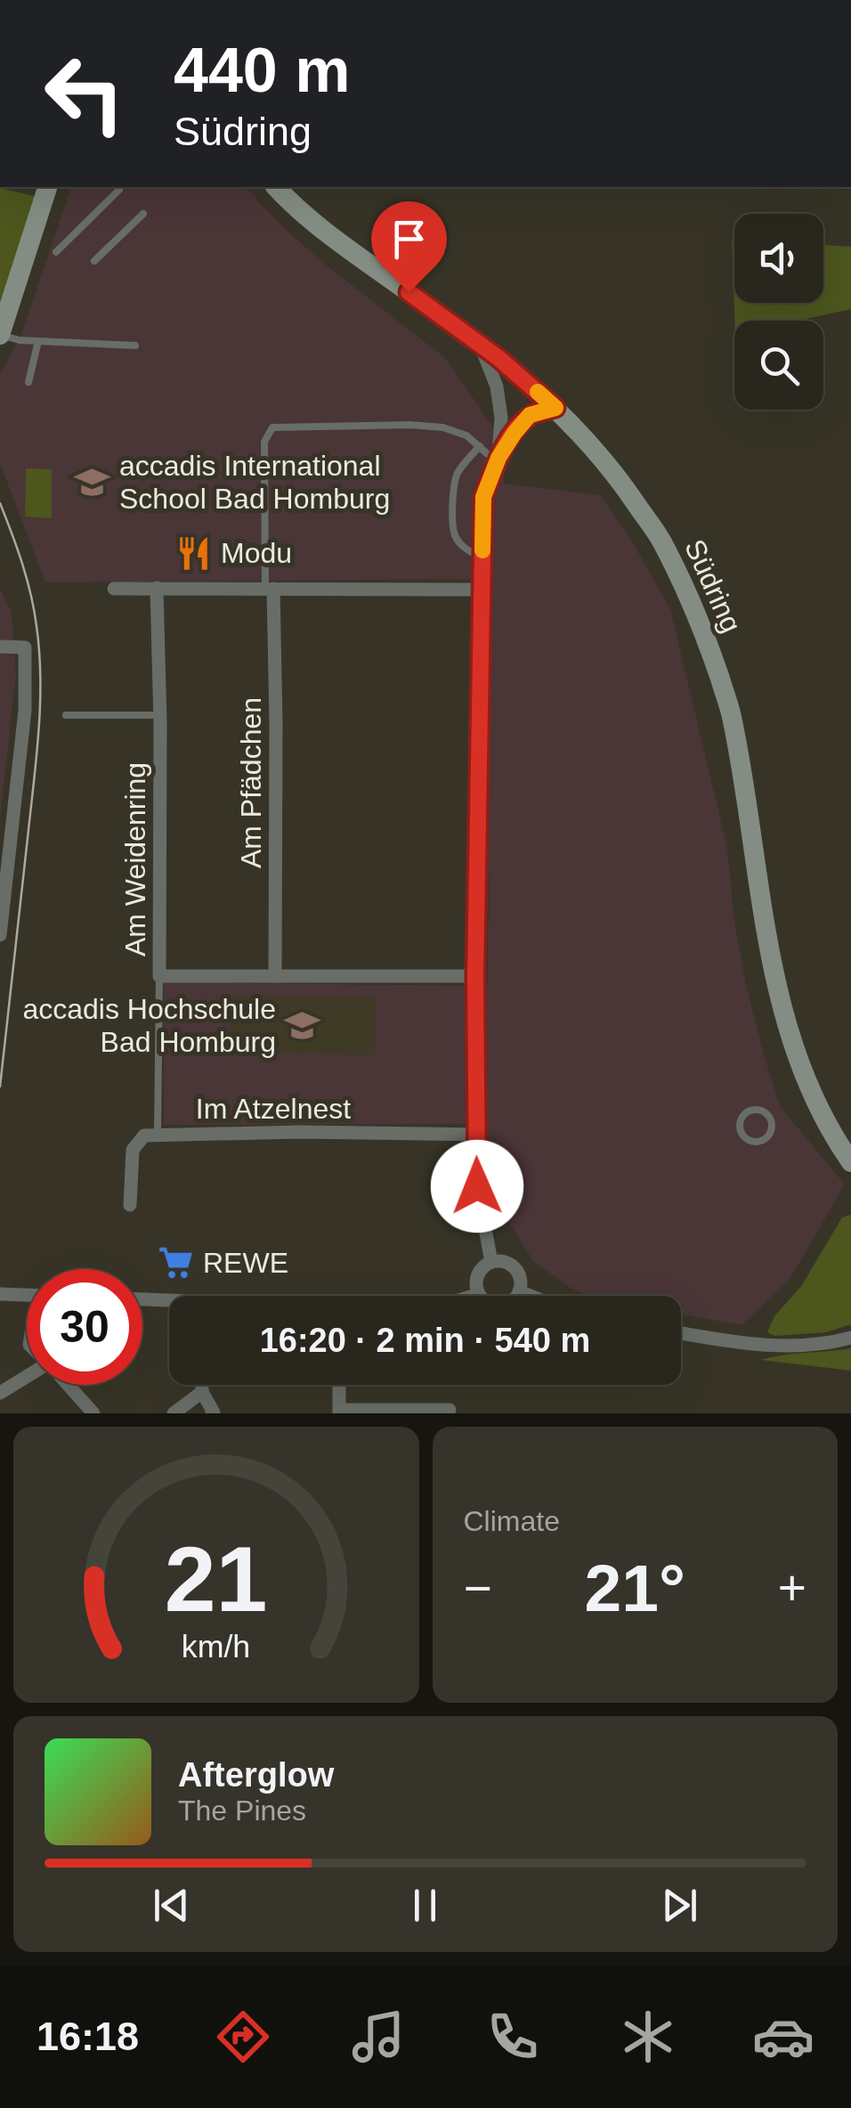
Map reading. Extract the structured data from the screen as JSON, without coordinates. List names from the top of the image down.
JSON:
{
  "streets": {
    "main road": ["Südring"],
    "street": ["Am Pfädchen", "Am Weidenring", "Im Atzelnest"]
  },
  "crossings": [
    ["Am Pfädchen", "Am Weidenring"]
  ],
  "places": {
    "school or university": ["accadis International School Bad Homburg", "accadis Hochschule Bad Homburg"],
    "restaurant": ["Modu"],
    "supermarket": ["REWE"]
  },
  "page": {
    "turn": ["440 m", "Südring"],
    "limit": "30",
    "trip": "16:20 · 2 min · 540 m",
    "tile": "Climate",
    "heat": ["−", "21°", "+"],
    "song": ["Afterglow", "The Pines"],
    "tabs": "16:18",
    "gauge": ["21", "km/h"]
  }
}
